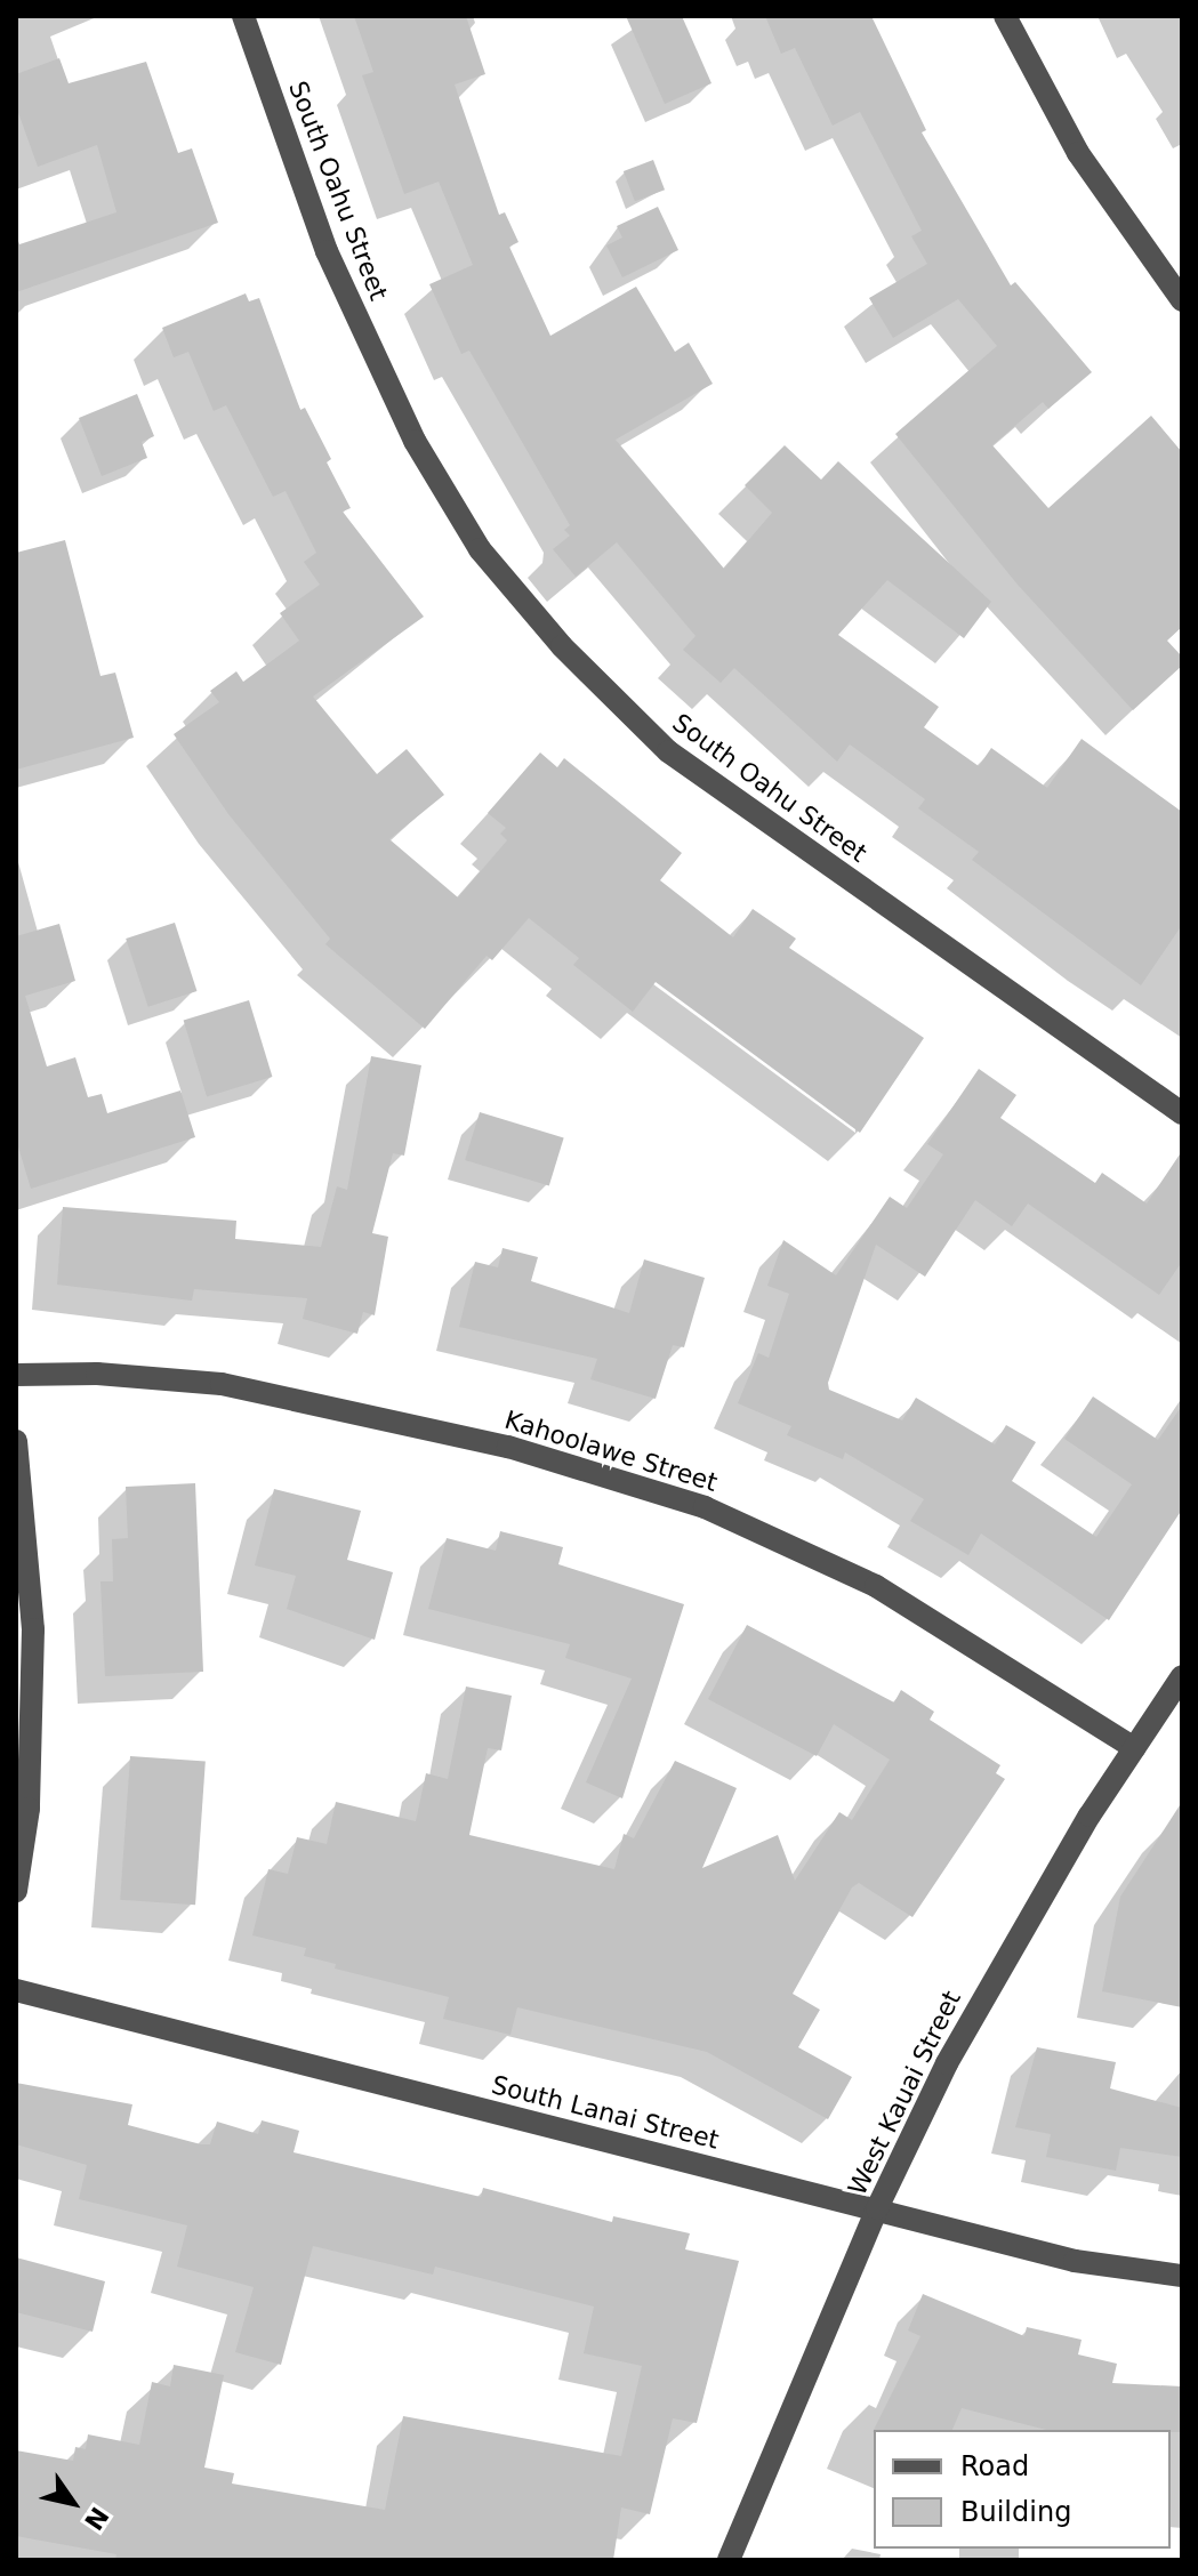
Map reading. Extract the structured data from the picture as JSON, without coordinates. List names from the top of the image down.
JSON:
{
  "streets": {
    "street": [
      "South Oahu Street",
      "Kahoolawe Street",
      "West Kauai Street",
      "South Lanai Street"
    ]
  },
  "crossings": [
    ["Kahoolawe Street", "West Kauai Street"],
    ["West Kauai Street", "South Lanai Street"]
  ],
  "legend": ["Road", "Building"],
  "north": "bottom right"
}
